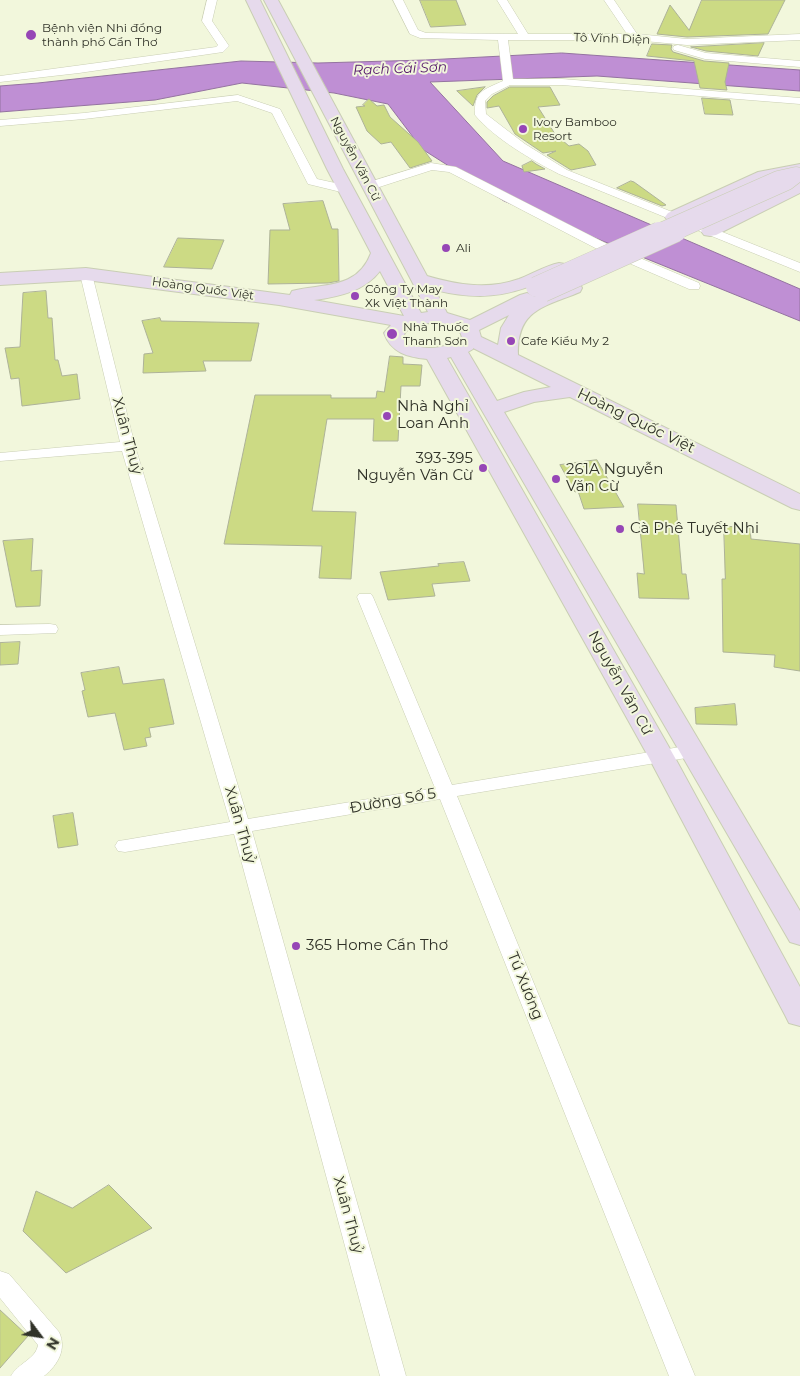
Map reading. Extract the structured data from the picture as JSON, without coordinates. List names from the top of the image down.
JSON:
{
  "streets": {
    "main road": ["Nguyễn Văn Cừ", "Hoàng Quốc Việt"],
    "street": [
      "Tô Vĩnh Diện",
      "Xuân Thuỷ",
      "Đường Số 5",
      "Tú Xương"
    ]
  },
  "crossings": [
    ["Nguyễn Văn Cừ", "Hoàng Quốc Việt"],
    ["Nguyễn Văn Cừ", "Đường Số 5"],
    ["Hoàng Quốc Việt", "Xuân Thuỷ"],
    ["Xuân Thuỷ", "Đường Số 5"],
    ["Đường Số 5", "Tú Xương"]
  ],
  "water": ["Rạch Cái Sơn"],
  "places": [
    "Bệnh viện Nhi đồng thành phố Cần Thơ",
    "Ivory Bamboo Resort",
    "Ali",
    "Công Ty May Xk Việt Thành",
    "Nhà Thuốc Thanh Sơn",
    "Cafe Kiều My 2",
    "Nhà Nghỉ Loan Anh",
    "393-395 Nguyễn Văn Cừ",
    "261A Nguyễn Văn Cừ",
    "Cà Phê Tuyết Nhi",
    "365 Home Cần Thơ"
  ],
  "north": "bottom right"
}
